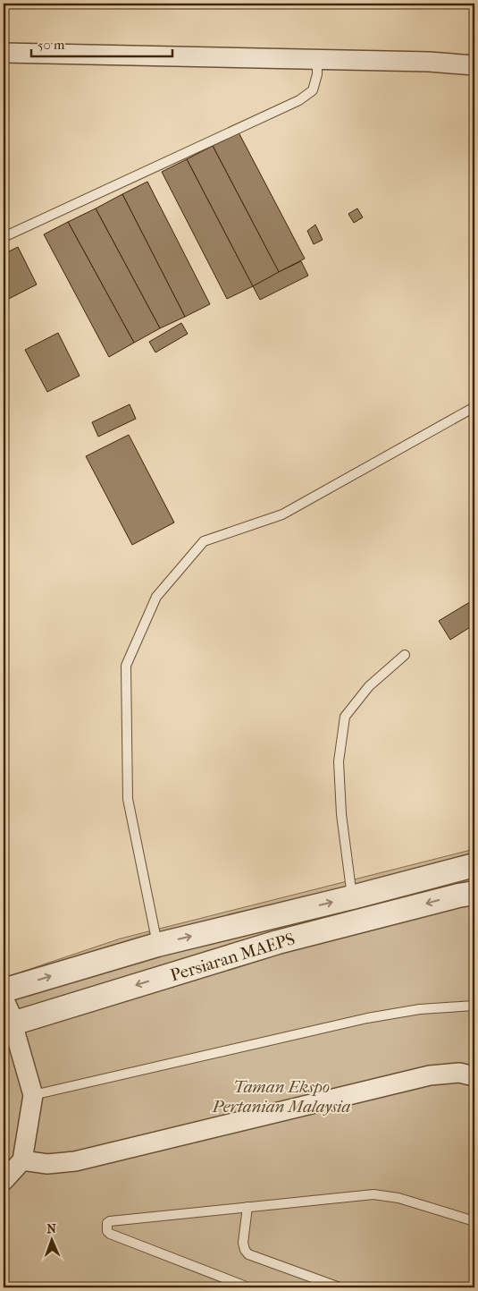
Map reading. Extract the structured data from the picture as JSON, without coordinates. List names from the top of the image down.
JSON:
{
  "streets": {
    "street": ["Persiaran MAEPS"]
  },
  "parks": ["Taman Ekspo Pertanian Malaysia"],
  "scale_bar": "50 m",
  "north": "top"
}
